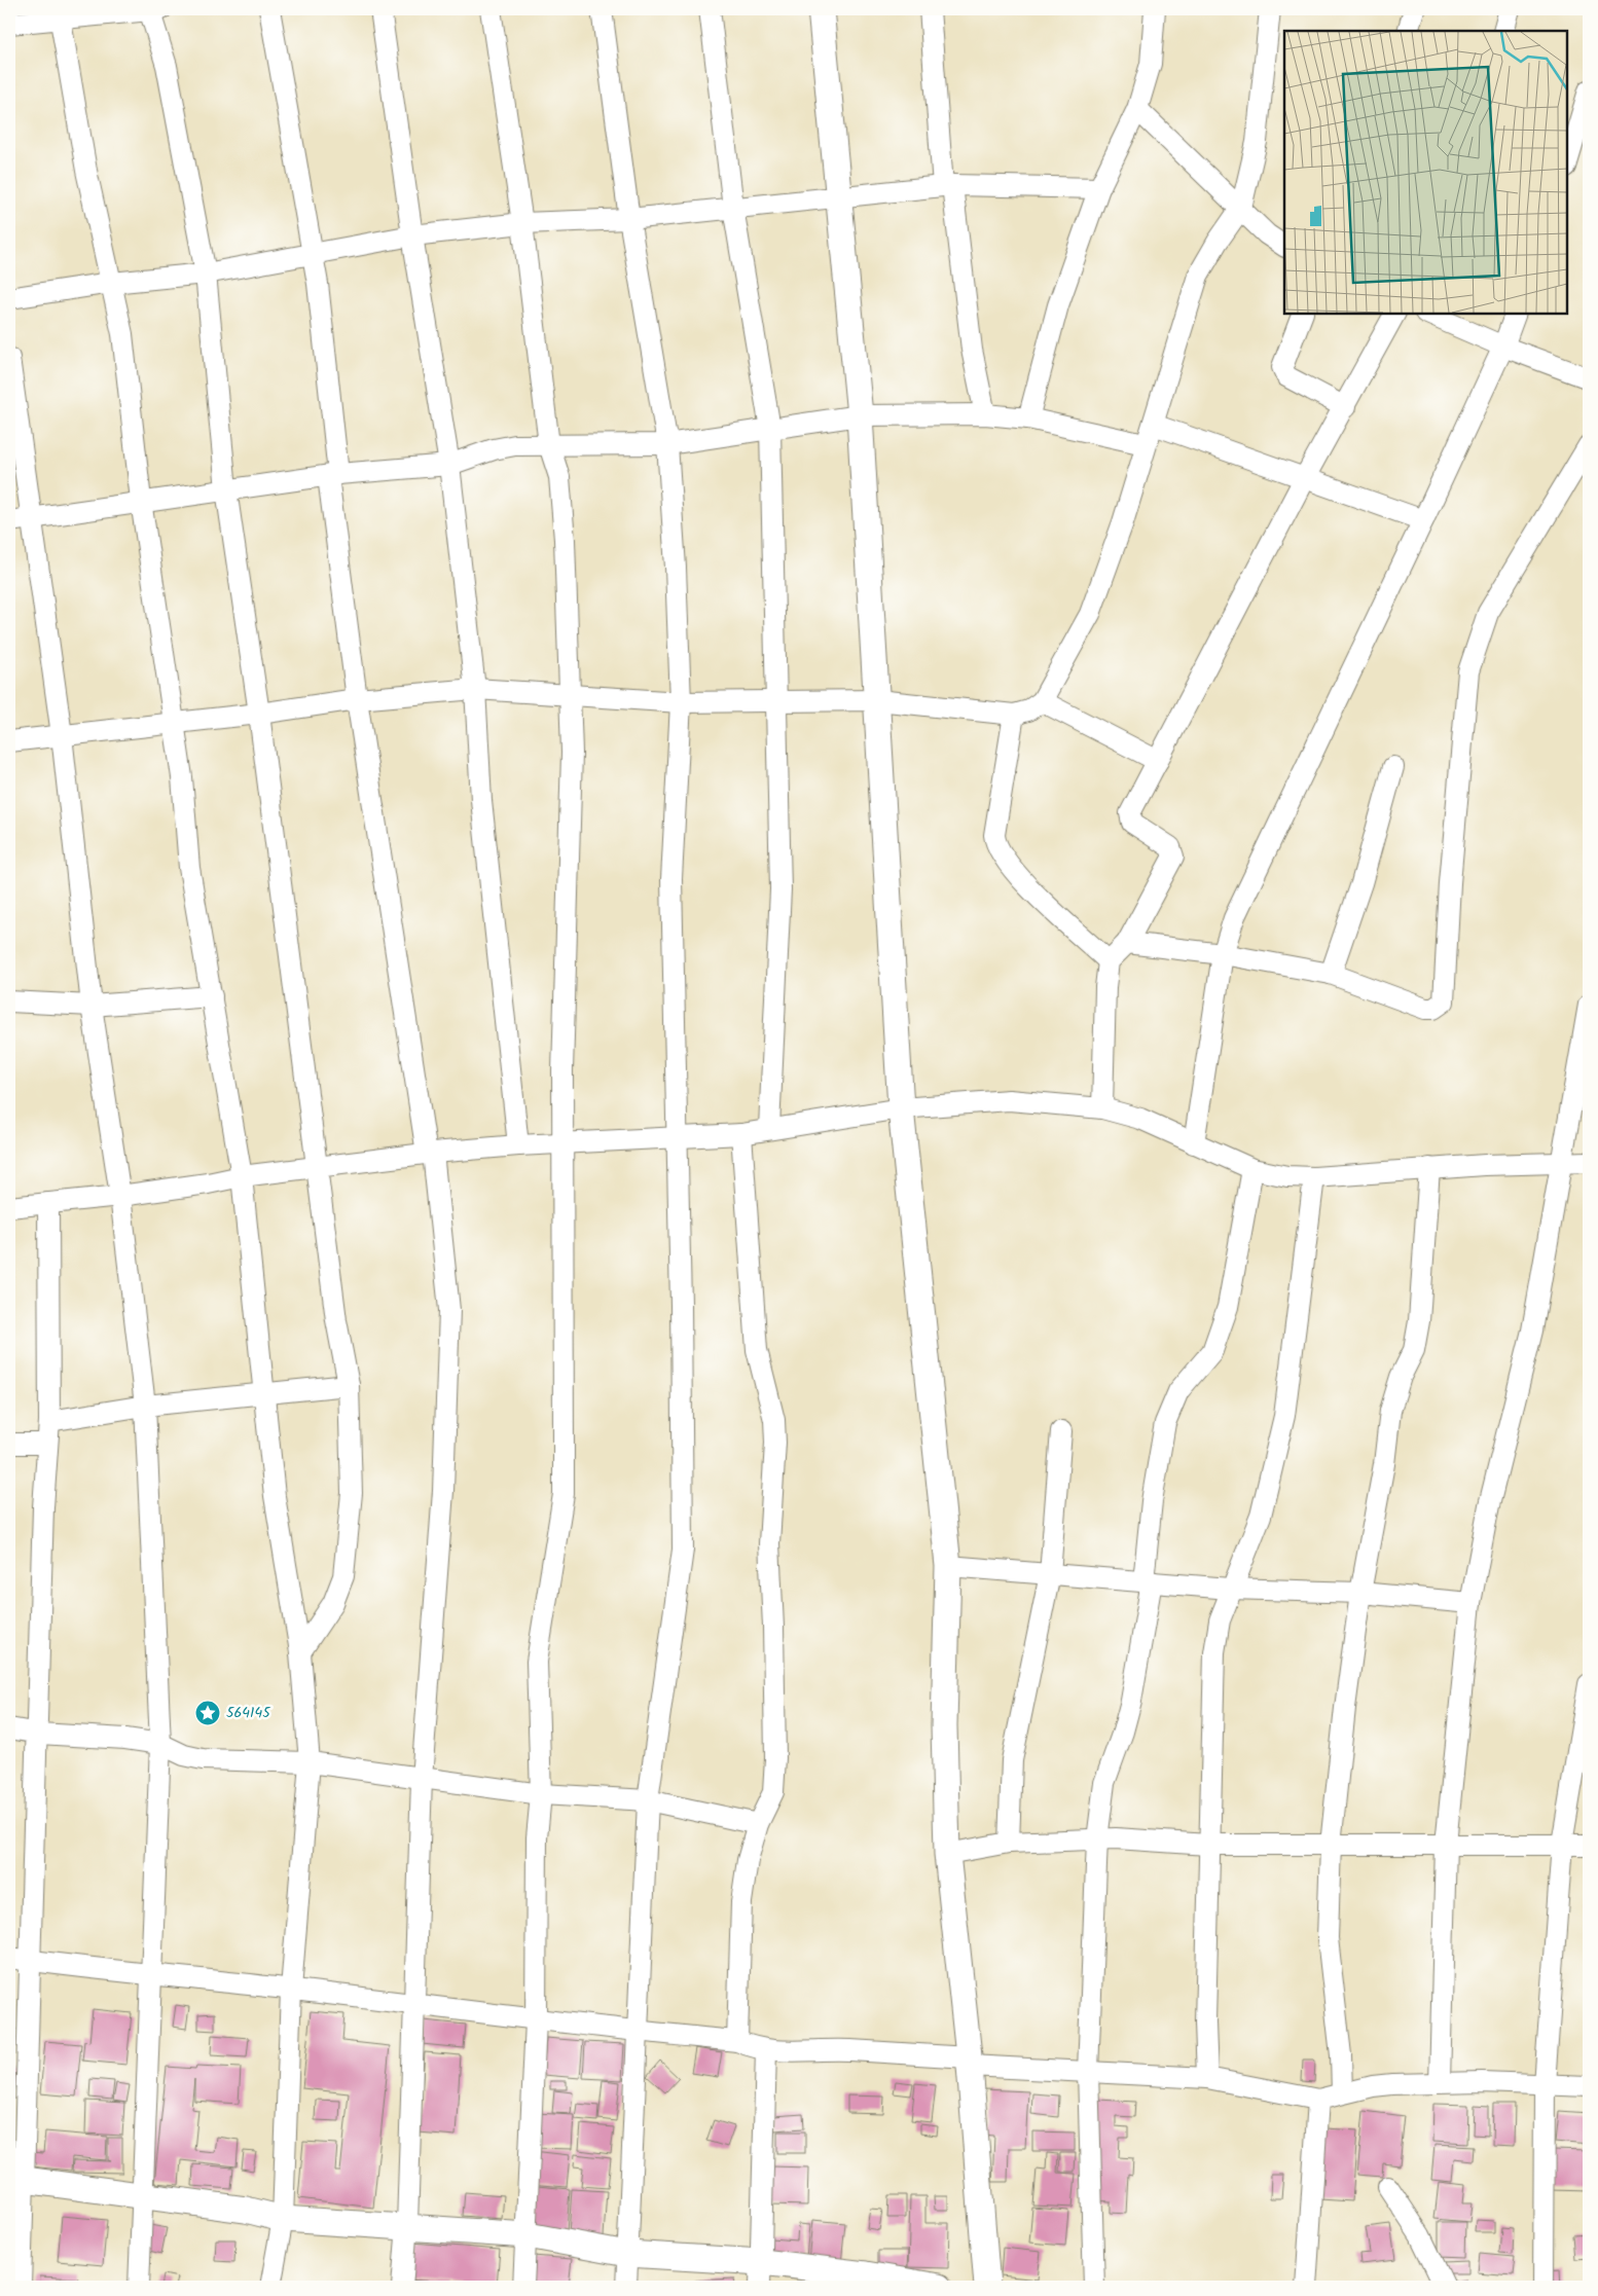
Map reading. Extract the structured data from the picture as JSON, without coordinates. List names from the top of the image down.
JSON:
{
  "places": {
    "place": ["564145"]
  }
}
